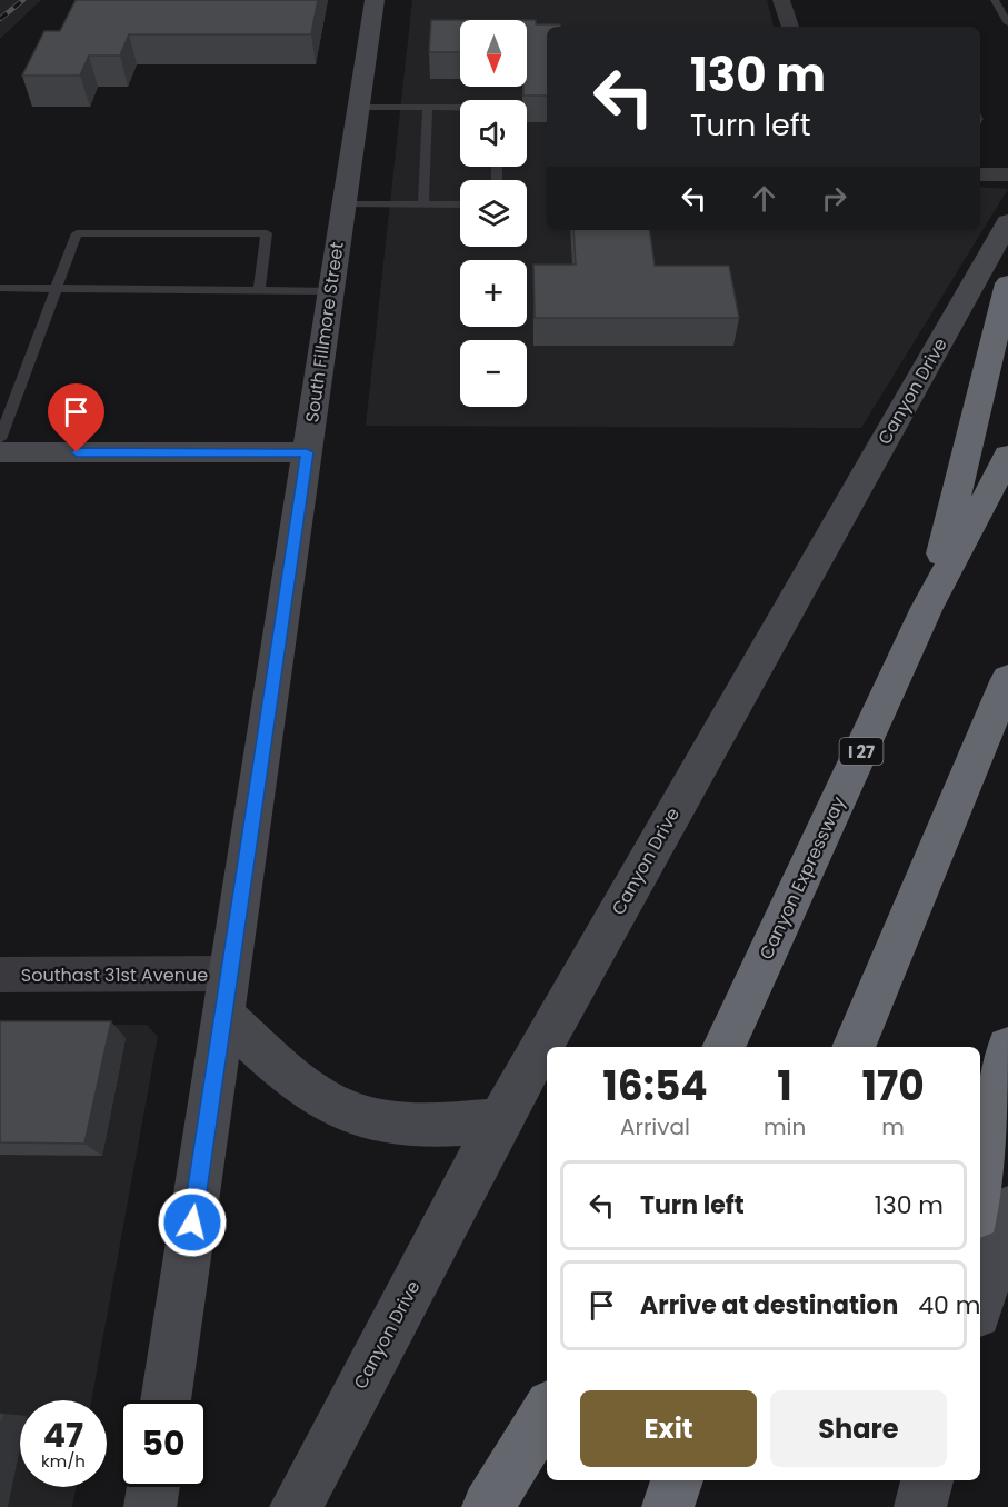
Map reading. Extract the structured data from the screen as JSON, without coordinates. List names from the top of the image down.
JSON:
{
  "streets": {
    "highway": ["I 27", "Canyon Expressway"],
    "main road": ["South Fillmore Street", "Canyon Drive"],
    "street": ["Southast 31st Avenue"]
  },
  "crossings": [
    ["South Fillmore Street", "Southast 31st Avenue"]
  ],
  "north": "bottom",
  "page": {
    "map_buttons": ["+", "−"],
    "turn": ["130 m", "Turn left"],
    "eta": [
      "16:54",
      "Arrival",
      "1",
      "min",
      "170",
      "m"
    ],
    "list": [
      {
        "name": "Turn left",
        "value": "130 m"
      },
      {
        "name": "Arrive at destination",
        "value": "40 m"
      }
    ],
    "buttons": ["Exit", "Share"],
    "speed": "47 km/h",
    "limit": "50"
  }
}
